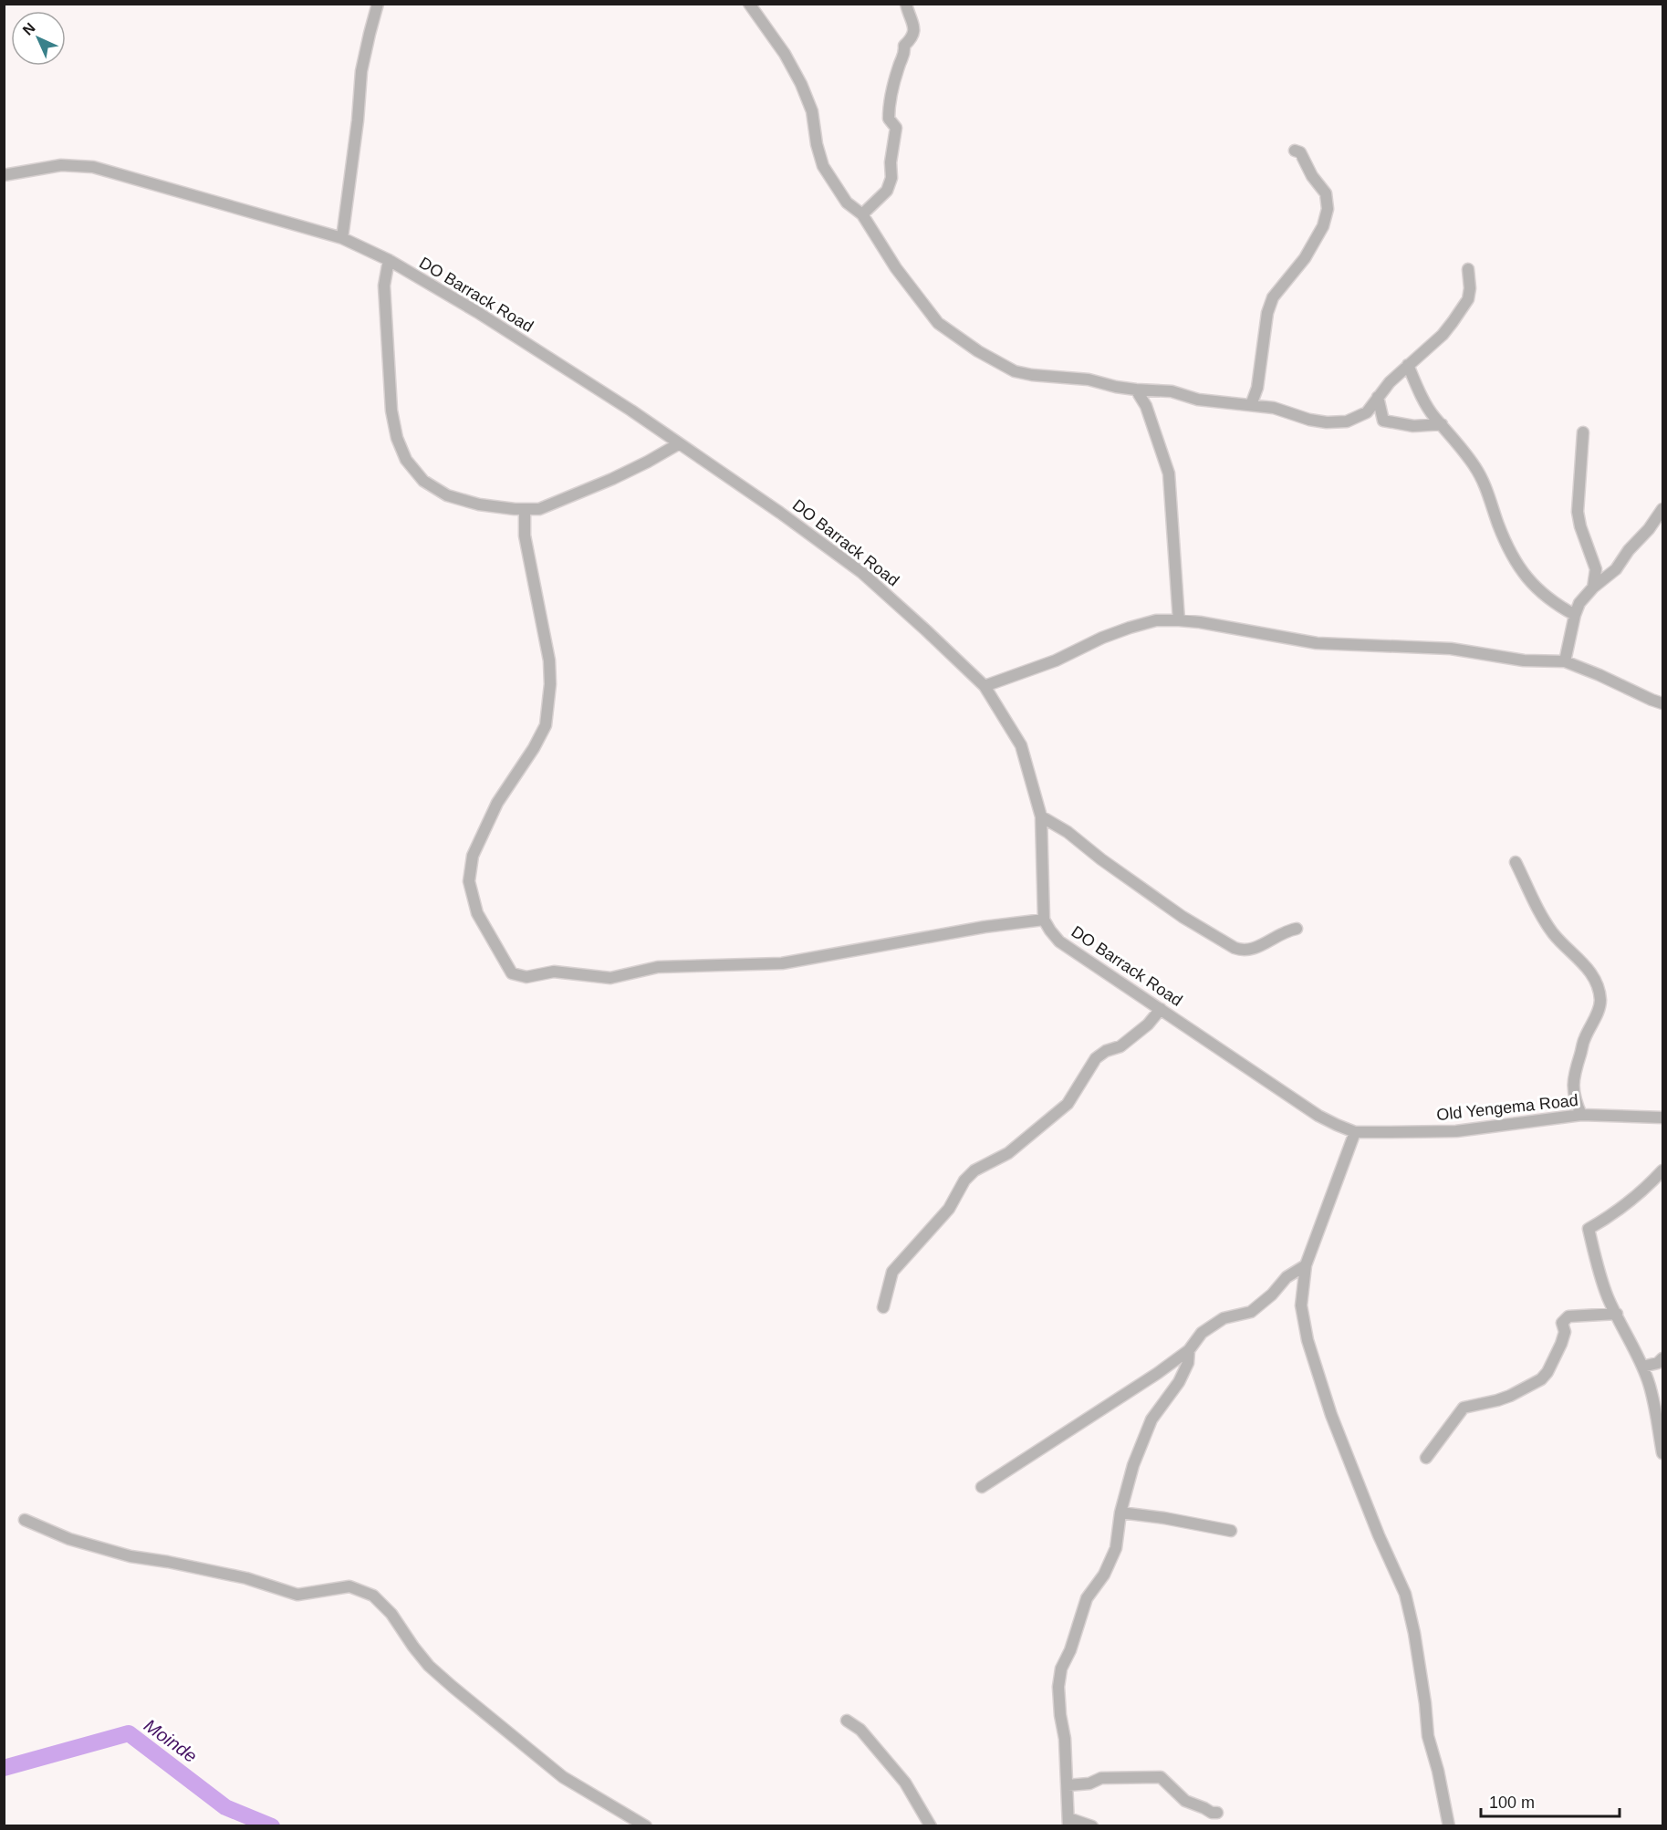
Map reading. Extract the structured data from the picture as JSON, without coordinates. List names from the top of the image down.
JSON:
{
  "streets": {
    "street": ["DO Barrack Road", "Old Yengema Road"]
  },
  "crossings": [
    ["DO Barrack Road", "Old Yengema Road"]
  ],
  "water": ["Moinde"],
  "scale_bar": "100 m",
  "north": "top left"
}
